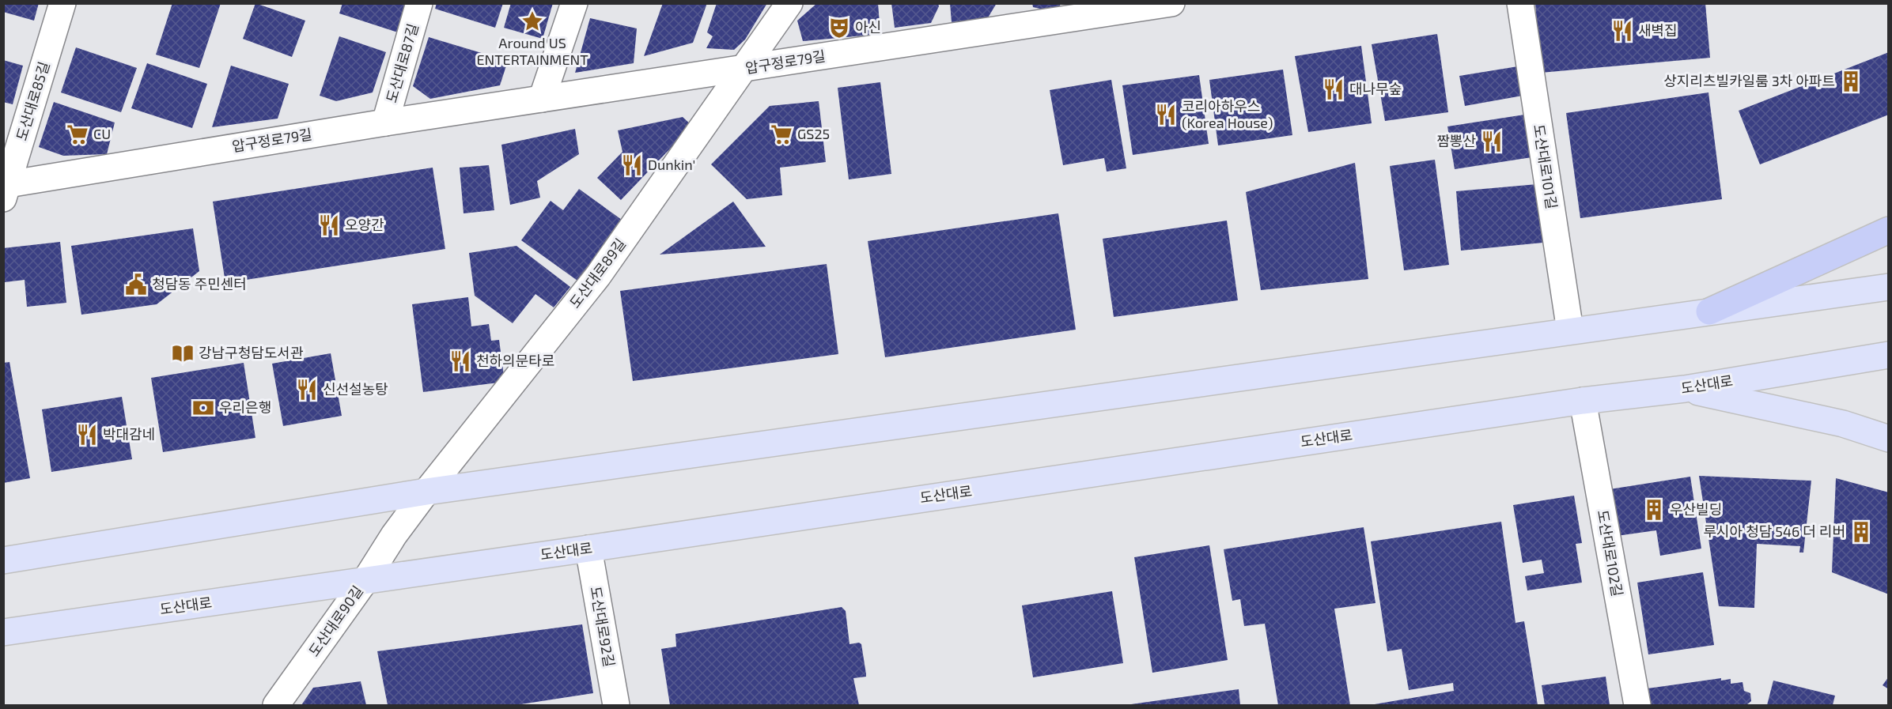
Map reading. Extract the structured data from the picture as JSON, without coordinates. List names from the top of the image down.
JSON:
{
  "streets": {
    "main road": ["도산대로"],
    "street": [
      "압구정로79길",
      "도산대로87길",
      "도산대로85길",
      "도산대로101길",
      "도산대로89길",
      "도산대로102길",
      "도산대로90길",
      "도산대로92길"
    ]
  },
  "crossings": [
    ["압구정로79길", "도산대로87길"],
    ["압구정로79길", "도산대로85길"],
    ["압구정로79길", "도산대로89길"],
    ["도산대로89길", "도산대로90길"],
    ["도산대로", "도산대로102길"],
    ["도산대로", "도산대로90길"],
    ["도산대로", "도산대로92길"]
  ],
  "places": {
    "place": ["Around US ENTERTAINMENT"],
    "theatre": ["아신"],
    "restaurant": [
      "새벽집",
      "대나무숲",
      "코리아하우스 (Korea House)",
      "짬뽕산",
      "Dunkin'",
      "오양간",
      "천하의문타로",
      "신선설농탕",
      "박대감네"
    ],
    "building": ["상지리츠빌카일룸 3차 아파트", "우산빌딩", "루시아 청담 546 더 리버"],
    "supermarket": ["CU", "GS25"],
    "public building": ["청담동 주민센터"],
    "library": ["강남구청담도서관"],
    "bank": ["우리은행"]
  }
}
